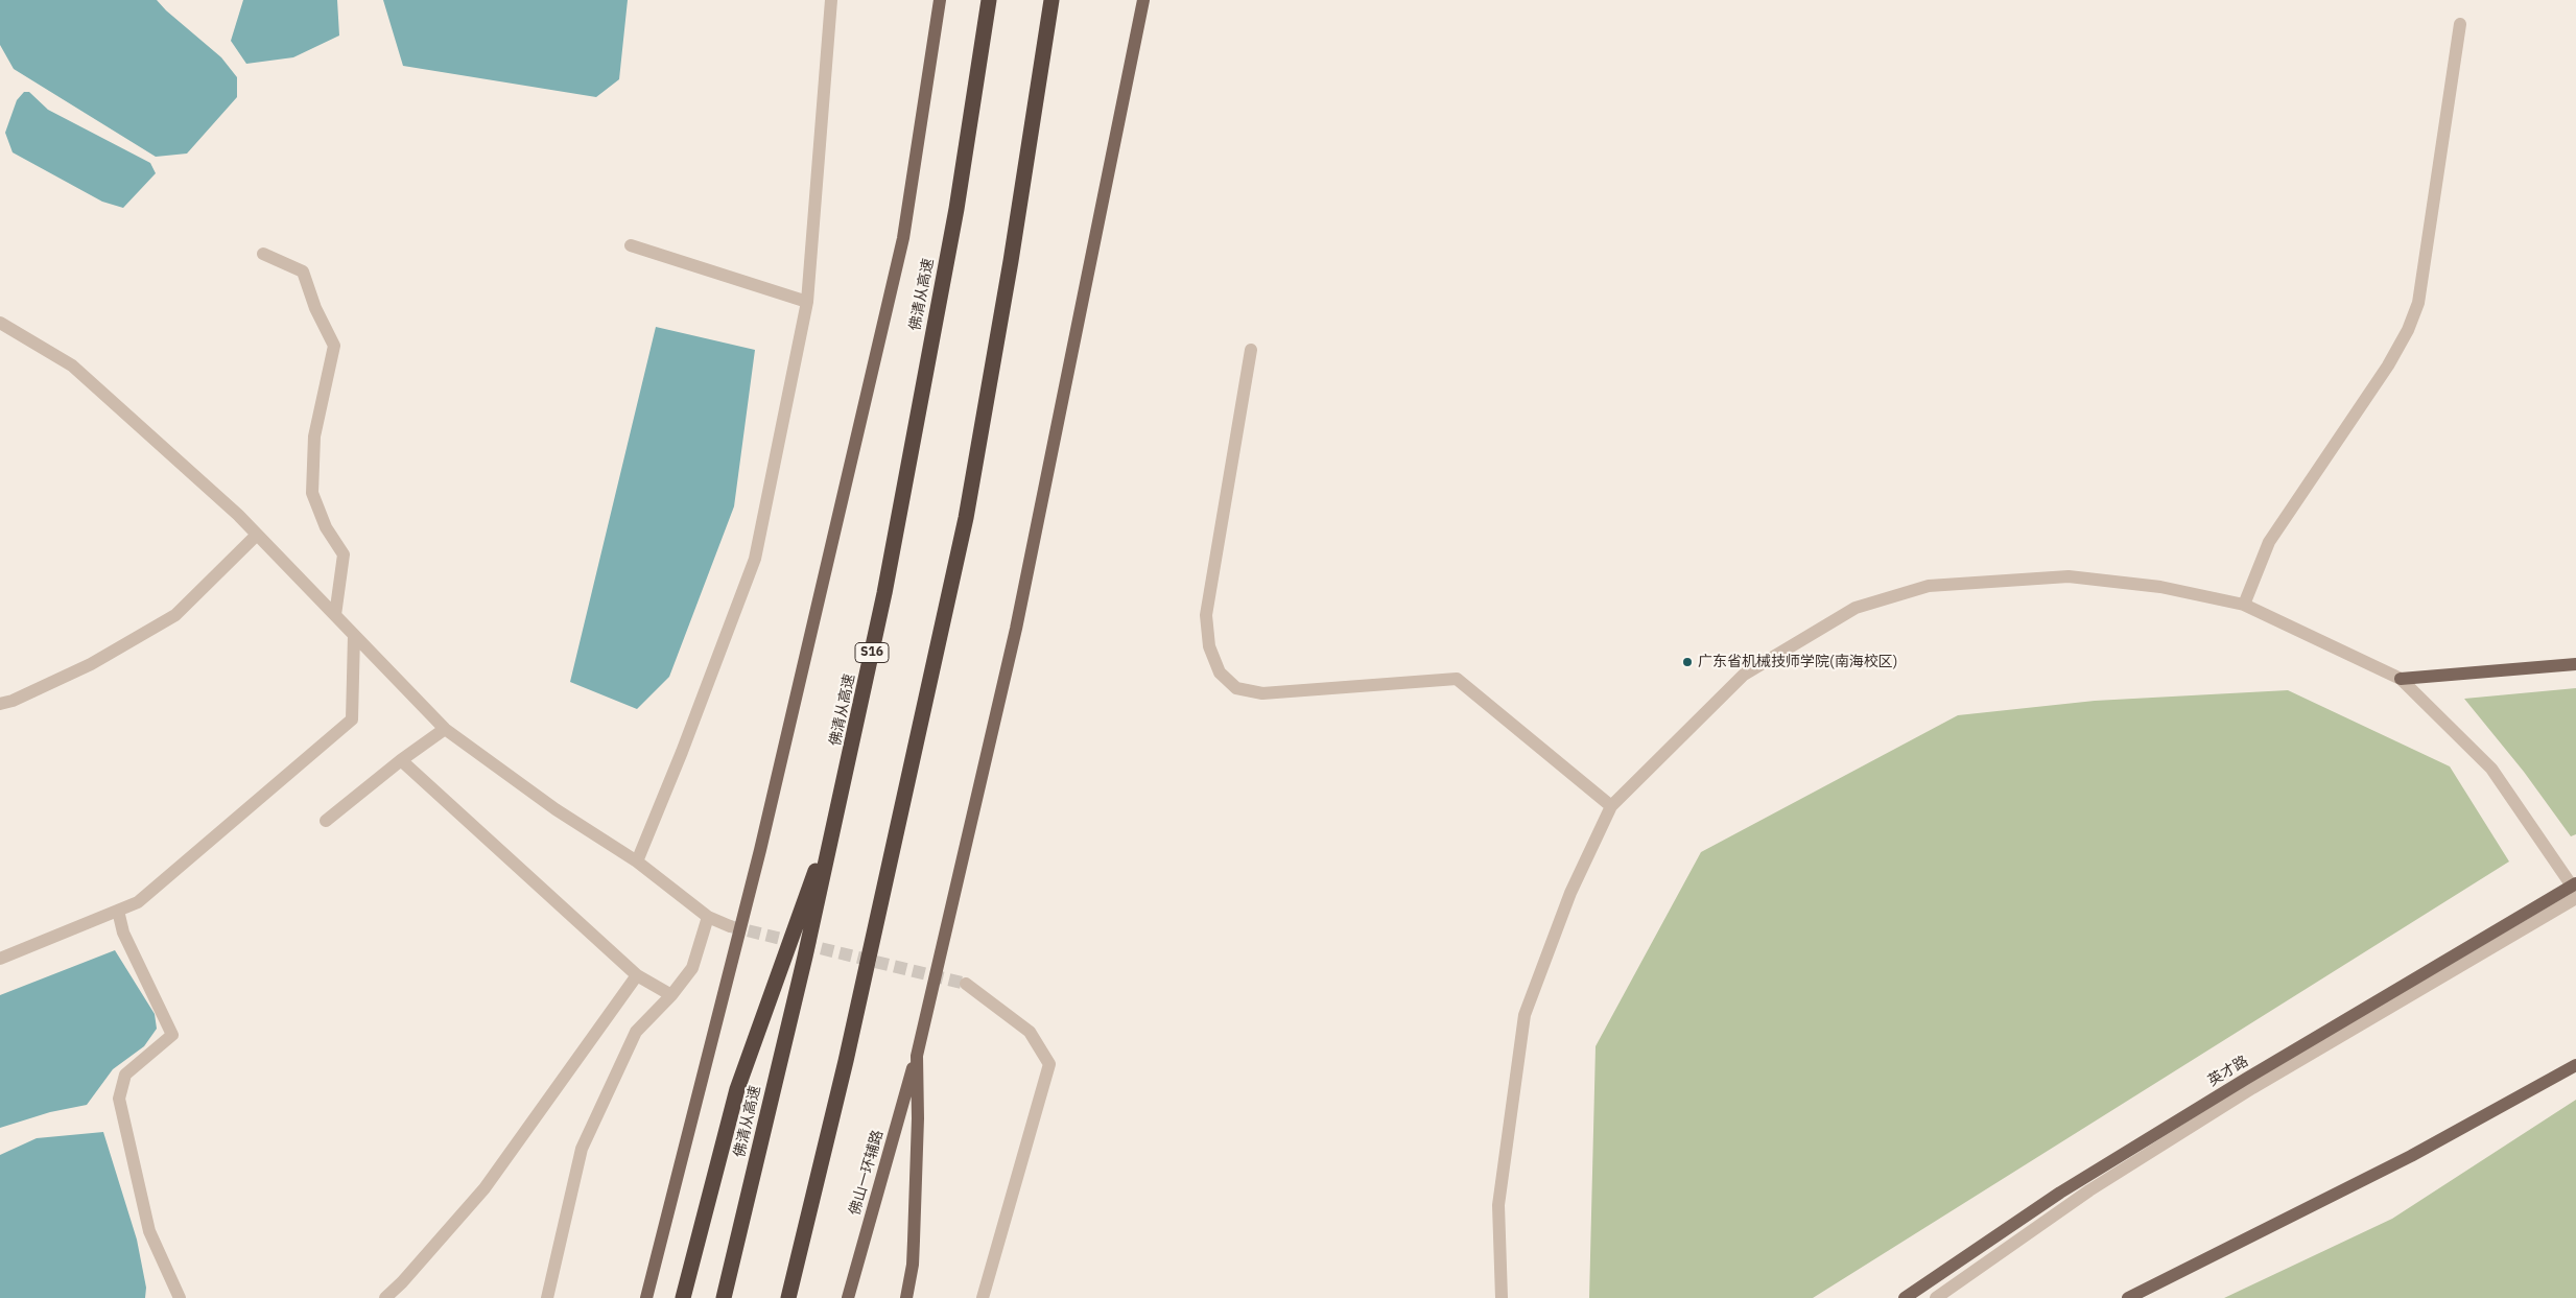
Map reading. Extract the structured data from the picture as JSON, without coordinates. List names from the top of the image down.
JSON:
{
  "streets": {
    "highway": ["佛清从高速", "S16"],
    "main road": ["英才路", "佛山一环辅路"]
  },
  "places": ["广东省机械技师学院(南海校区)"]
}
